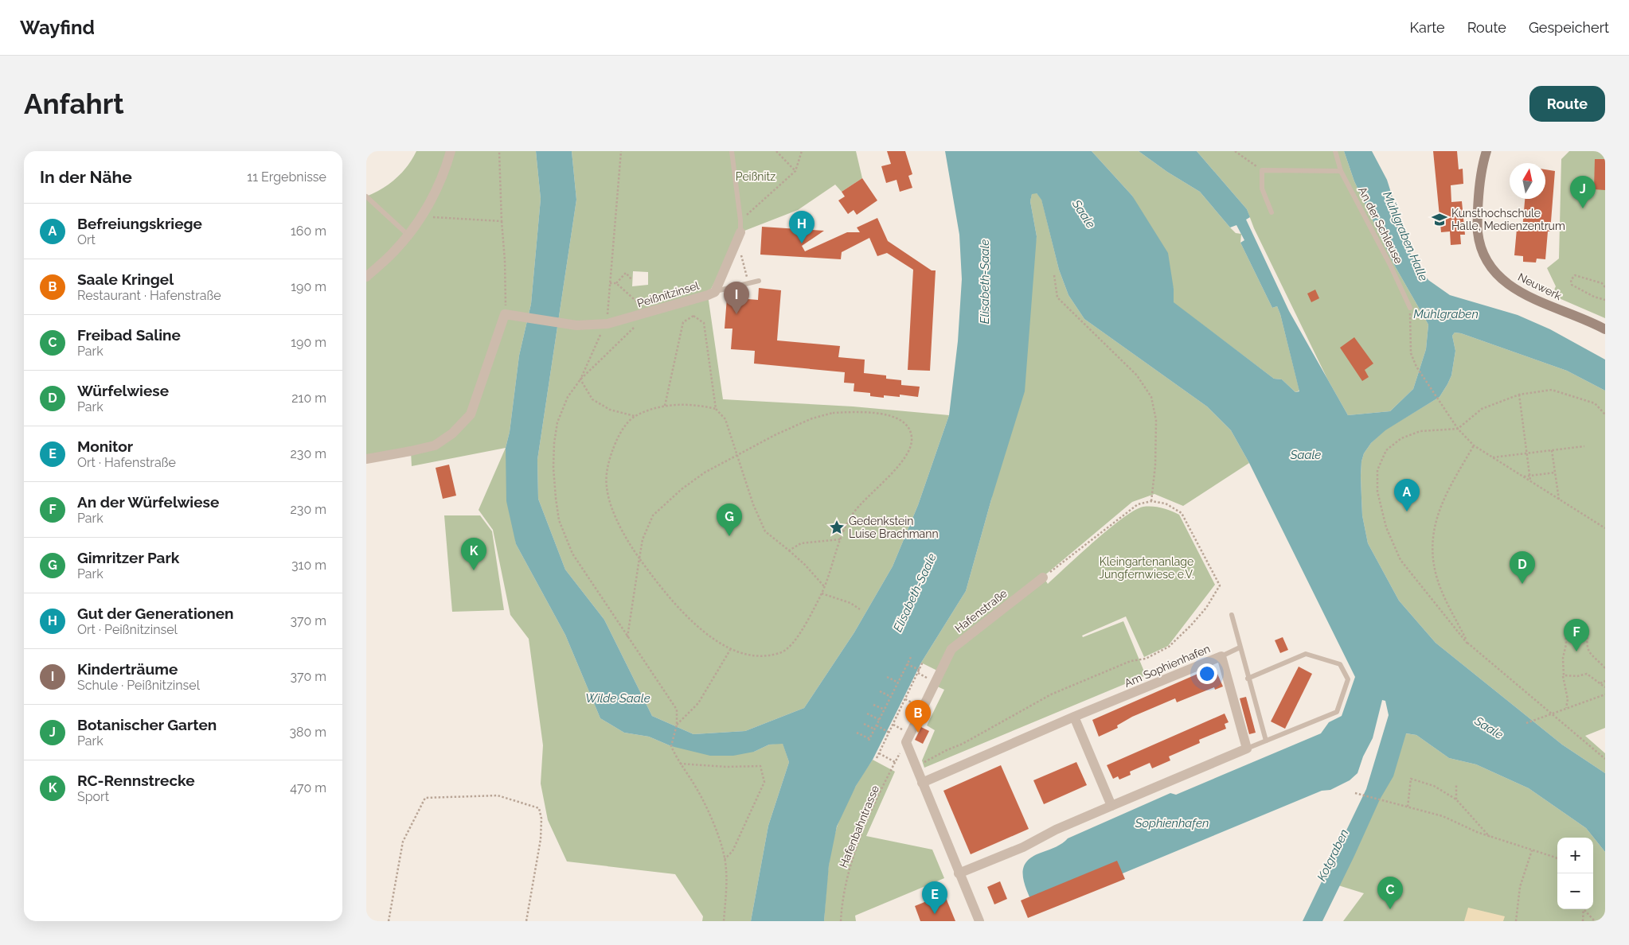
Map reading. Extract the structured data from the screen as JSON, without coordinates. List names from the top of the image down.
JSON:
{
  "streets": {
    "street": [
      "Neuwerk",
      "Peißnitzinsel",
      "Hafenstraße",
      "Am Sophienhafen"
    ],
    "lane": ["An der Schleuse"],
    "path": ["Hafenbahntrasse"]
  },
  "crossings": [
    ["Hafenstraße", "Hafenbahntrasse"]
  ],
  "water": [
    "Saale",
    "Mühlgraben Halle",
    "Elisabeth-Saale",
    "Mühlgraben",
    "Wilde Saale",
    "Sophienhafen",
    "Kotgraben"
  ],
  "parks": ["Peißnitz", "Kleingartenanlage Jungfernwiese e.V."],
  "places": {
    "school or university": ["Kunsthochschule Halle, Medienzentrum"],
    "place": ["Gedenkstein Luise Brachmann"]
  },
  "north": "top",
  "page": {
    "header": "Wayfind",
    "nav": ["Karte", "Route", "Gespeichert"],
    "buttons": "Route",
    "title": "Anfahrt",
    "heading": ["In der Nähe", "11 Ergebnisse"],
    "pins": [
      "J",
      "H",
      "I",
      "A",
      "G",
      "K",
      "D",
      "F",
      "B",
      "C",
      "E"
    ],
    "list": [
      {
        "mark": "A",
        "name": "Befreiungskriege",
        "note": "Ort",
        "value": "160 m"
      },
      {
        "mark": "B",
        "name": "Saale Kringel",
        "note": "Restaurant · Hafenstraße",
        "value": "190 m"
      },
      {
        "mark": "C",
        "name": "Freibad Saline",
        "note": "Park",
        "value": "190 m"
      },
      {
        "mark": "D",
        "name": "Würfelwiese",
        "note": "Park",
        "value": "210 m"
      },
      {
        "mark": "E",
        "name": "Monitor",
        "note": "Ort · Hafenstraße",
        "value": "230 m"
      },
      {
        "mark": "F",
        "name": "An der Würfelwiese",
        "note": "Park",
        "value": "230 m"
      },
      {
        "mark": "G",
        "name": "Gimritzer Park",
        "note": "Park",
        "value": "310 m"
      },
      {
        "mark": "H",
        "name": "Gut der Generationen",
        "note": "Ort · Peißnitzinsel",
        "value": "370 m"
      },
      {
        "mark": "I",
        "name": "Kinderträume",
        "note": "Schule · Peißnitzinsel",
        "value": "370 m"
      },
      {
        "mark": "J",
        "name": "Botanischer Garten",
        "note": "Park",
        "value": "380 m"
      },
      {
        "mark": "K",
        "name": "RC-Rennstrecke",
        "note": "Sport",
        "value": "470 m"
      }
    ],
    "map_buttons": ["+", "−"]
  }
}
